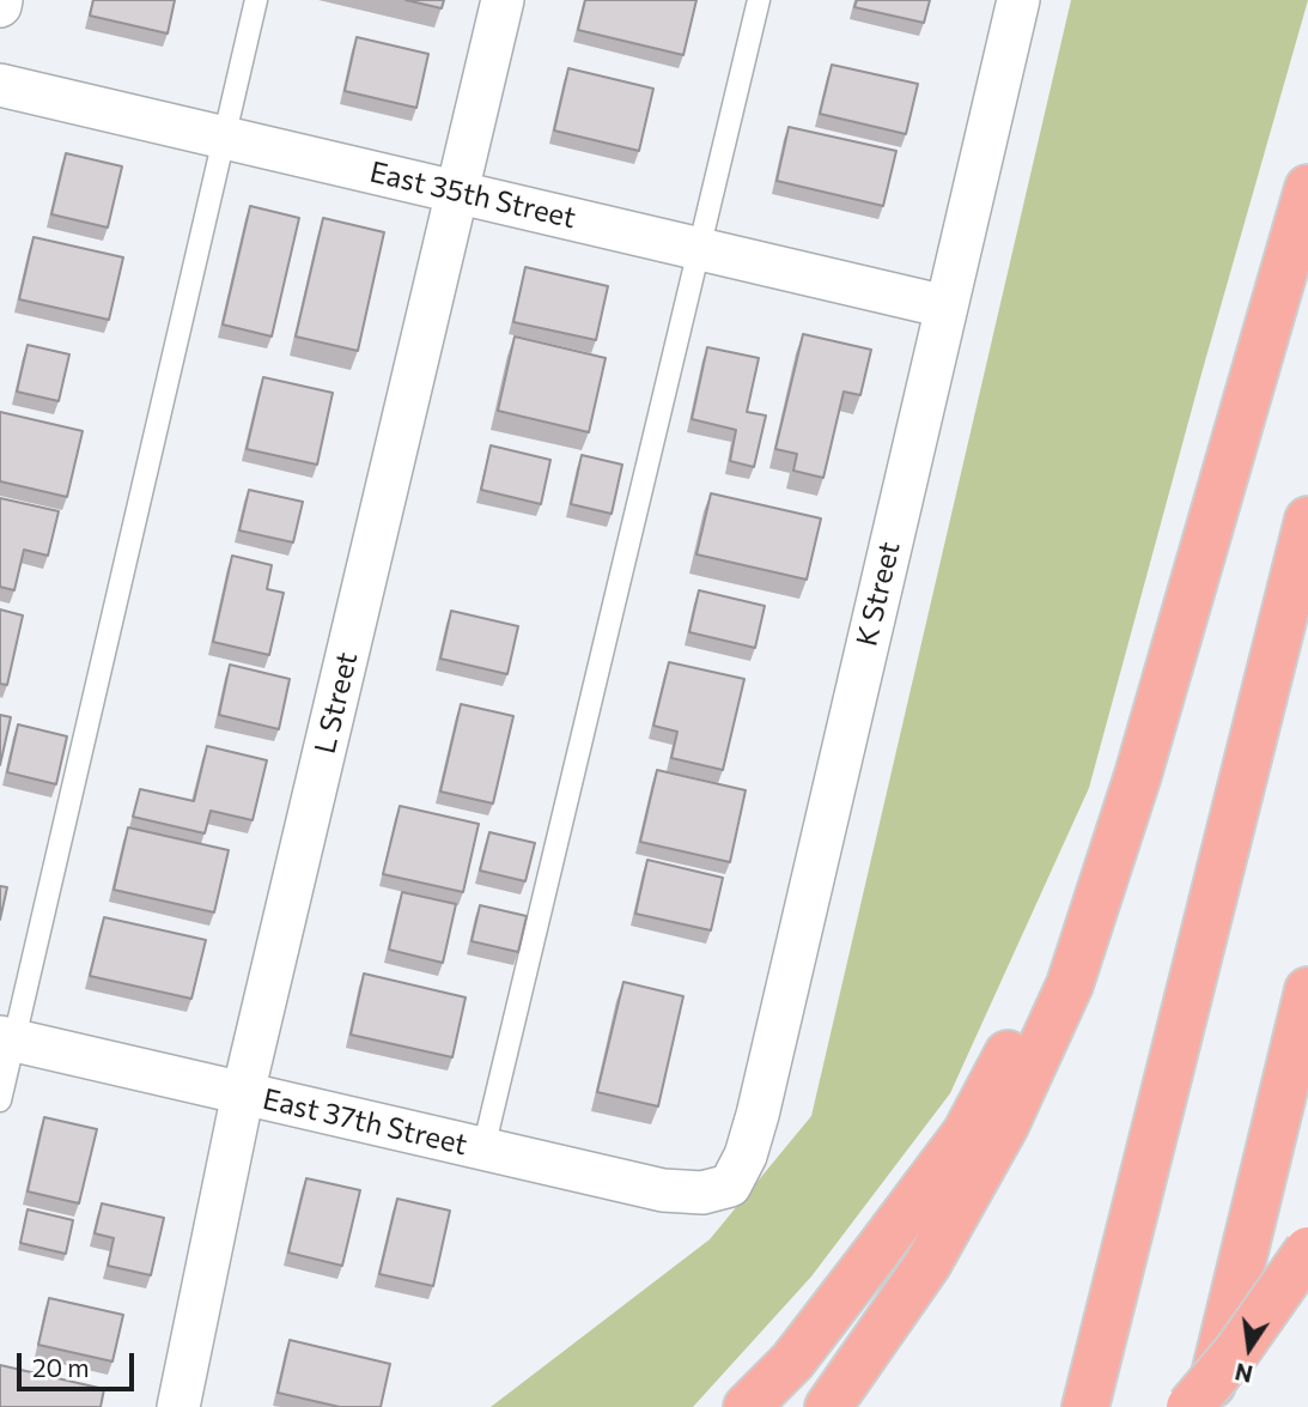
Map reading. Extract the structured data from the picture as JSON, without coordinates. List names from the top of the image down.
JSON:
{
  "streets": {
    "street": [
      "East 35th Street",
      "K Street",
      "L Street",
      "East 37th Street"
    ]
  },
  "crossings": [
    ["East 35th Street", "K Street"],
    ["East 35th Street", "L Street"],
    ["K Street", "East 37th Street"],
    ["L Street", "East 37th Street"]
  ],
  "scale_bar": "20 m",
  "north": "bottom"
}
